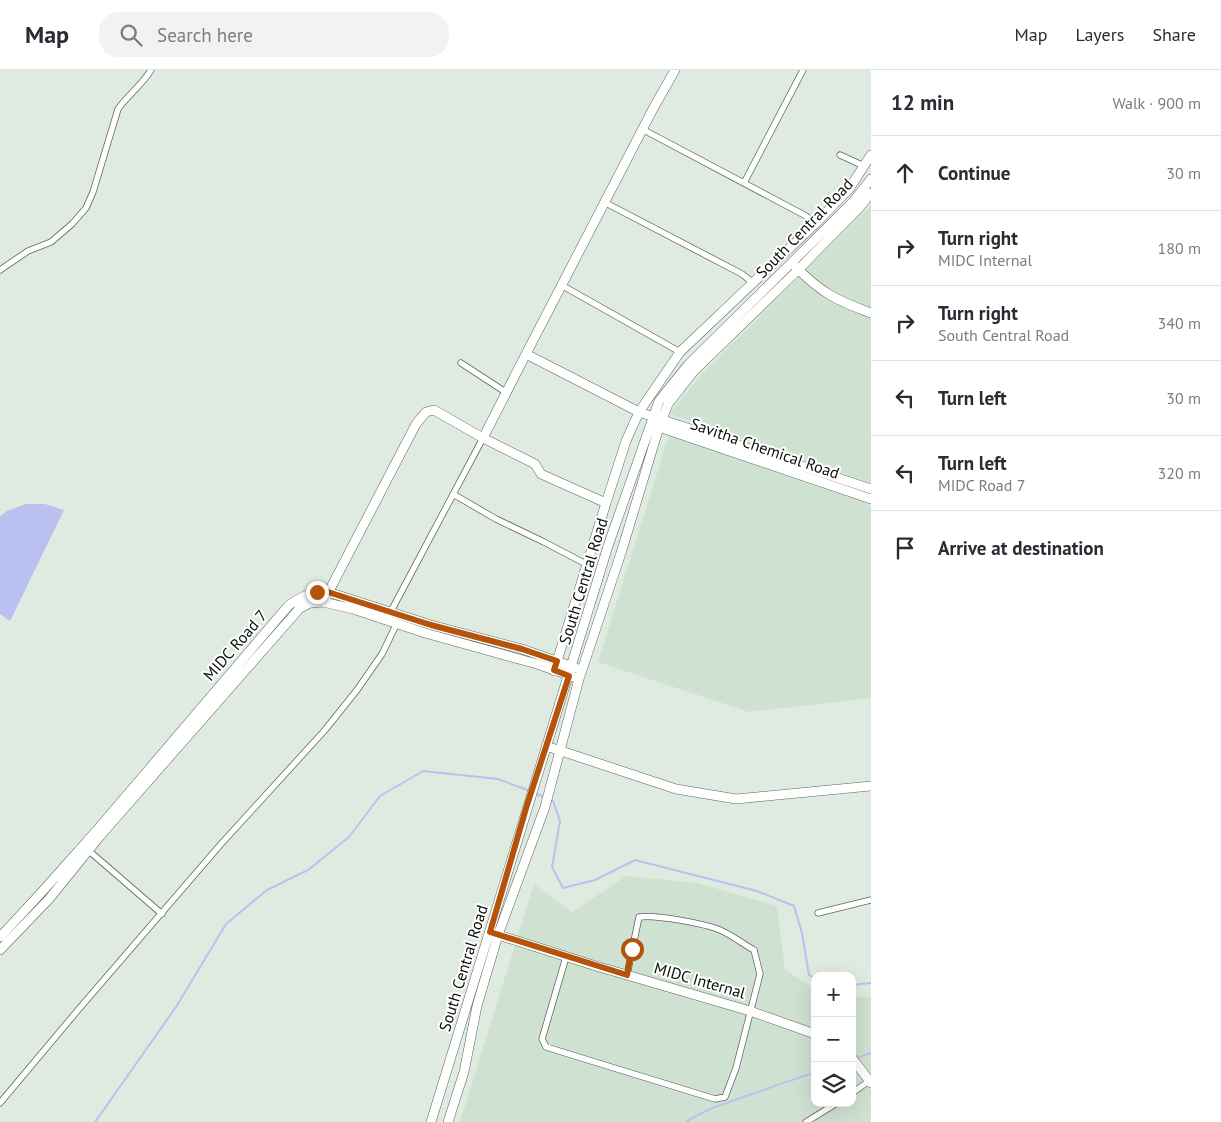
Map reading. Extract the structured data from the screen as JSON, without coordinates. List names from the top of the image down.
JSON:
{
  "streets": {
    "street": [
      "South Central Road",
      "Savitha Chemical Road",
      "MIDC Road 7",
      "MIDC Internal"
    ]
  },
  "crossings": [
    ["South Central Road", "Savitha Chemical Road"],
    ["South Central Road", "MIDC Road 7"],
    ["South Central Road", "MIDC Internal"]
  ],
  "page": {
    "header": "Map",
    "search": "Search here",
    "nav": ["Map", "Layers", "Share"],
    "heading": ["12 min", "Walk · 900 m"],
    "list": [
      ["Continue", "30 m"],
      ["Turn right", "MIDC Internal", "180 m"],
      ["Turn right", "South Central Road", "340 m"],
      ["Turn left", "30 m"],
      ["Turn left", "MIDC Road 7", "320 m"],
      "Arrive at destination"
    ],
    "map_buttons": ["+", "−"]
  }
}
